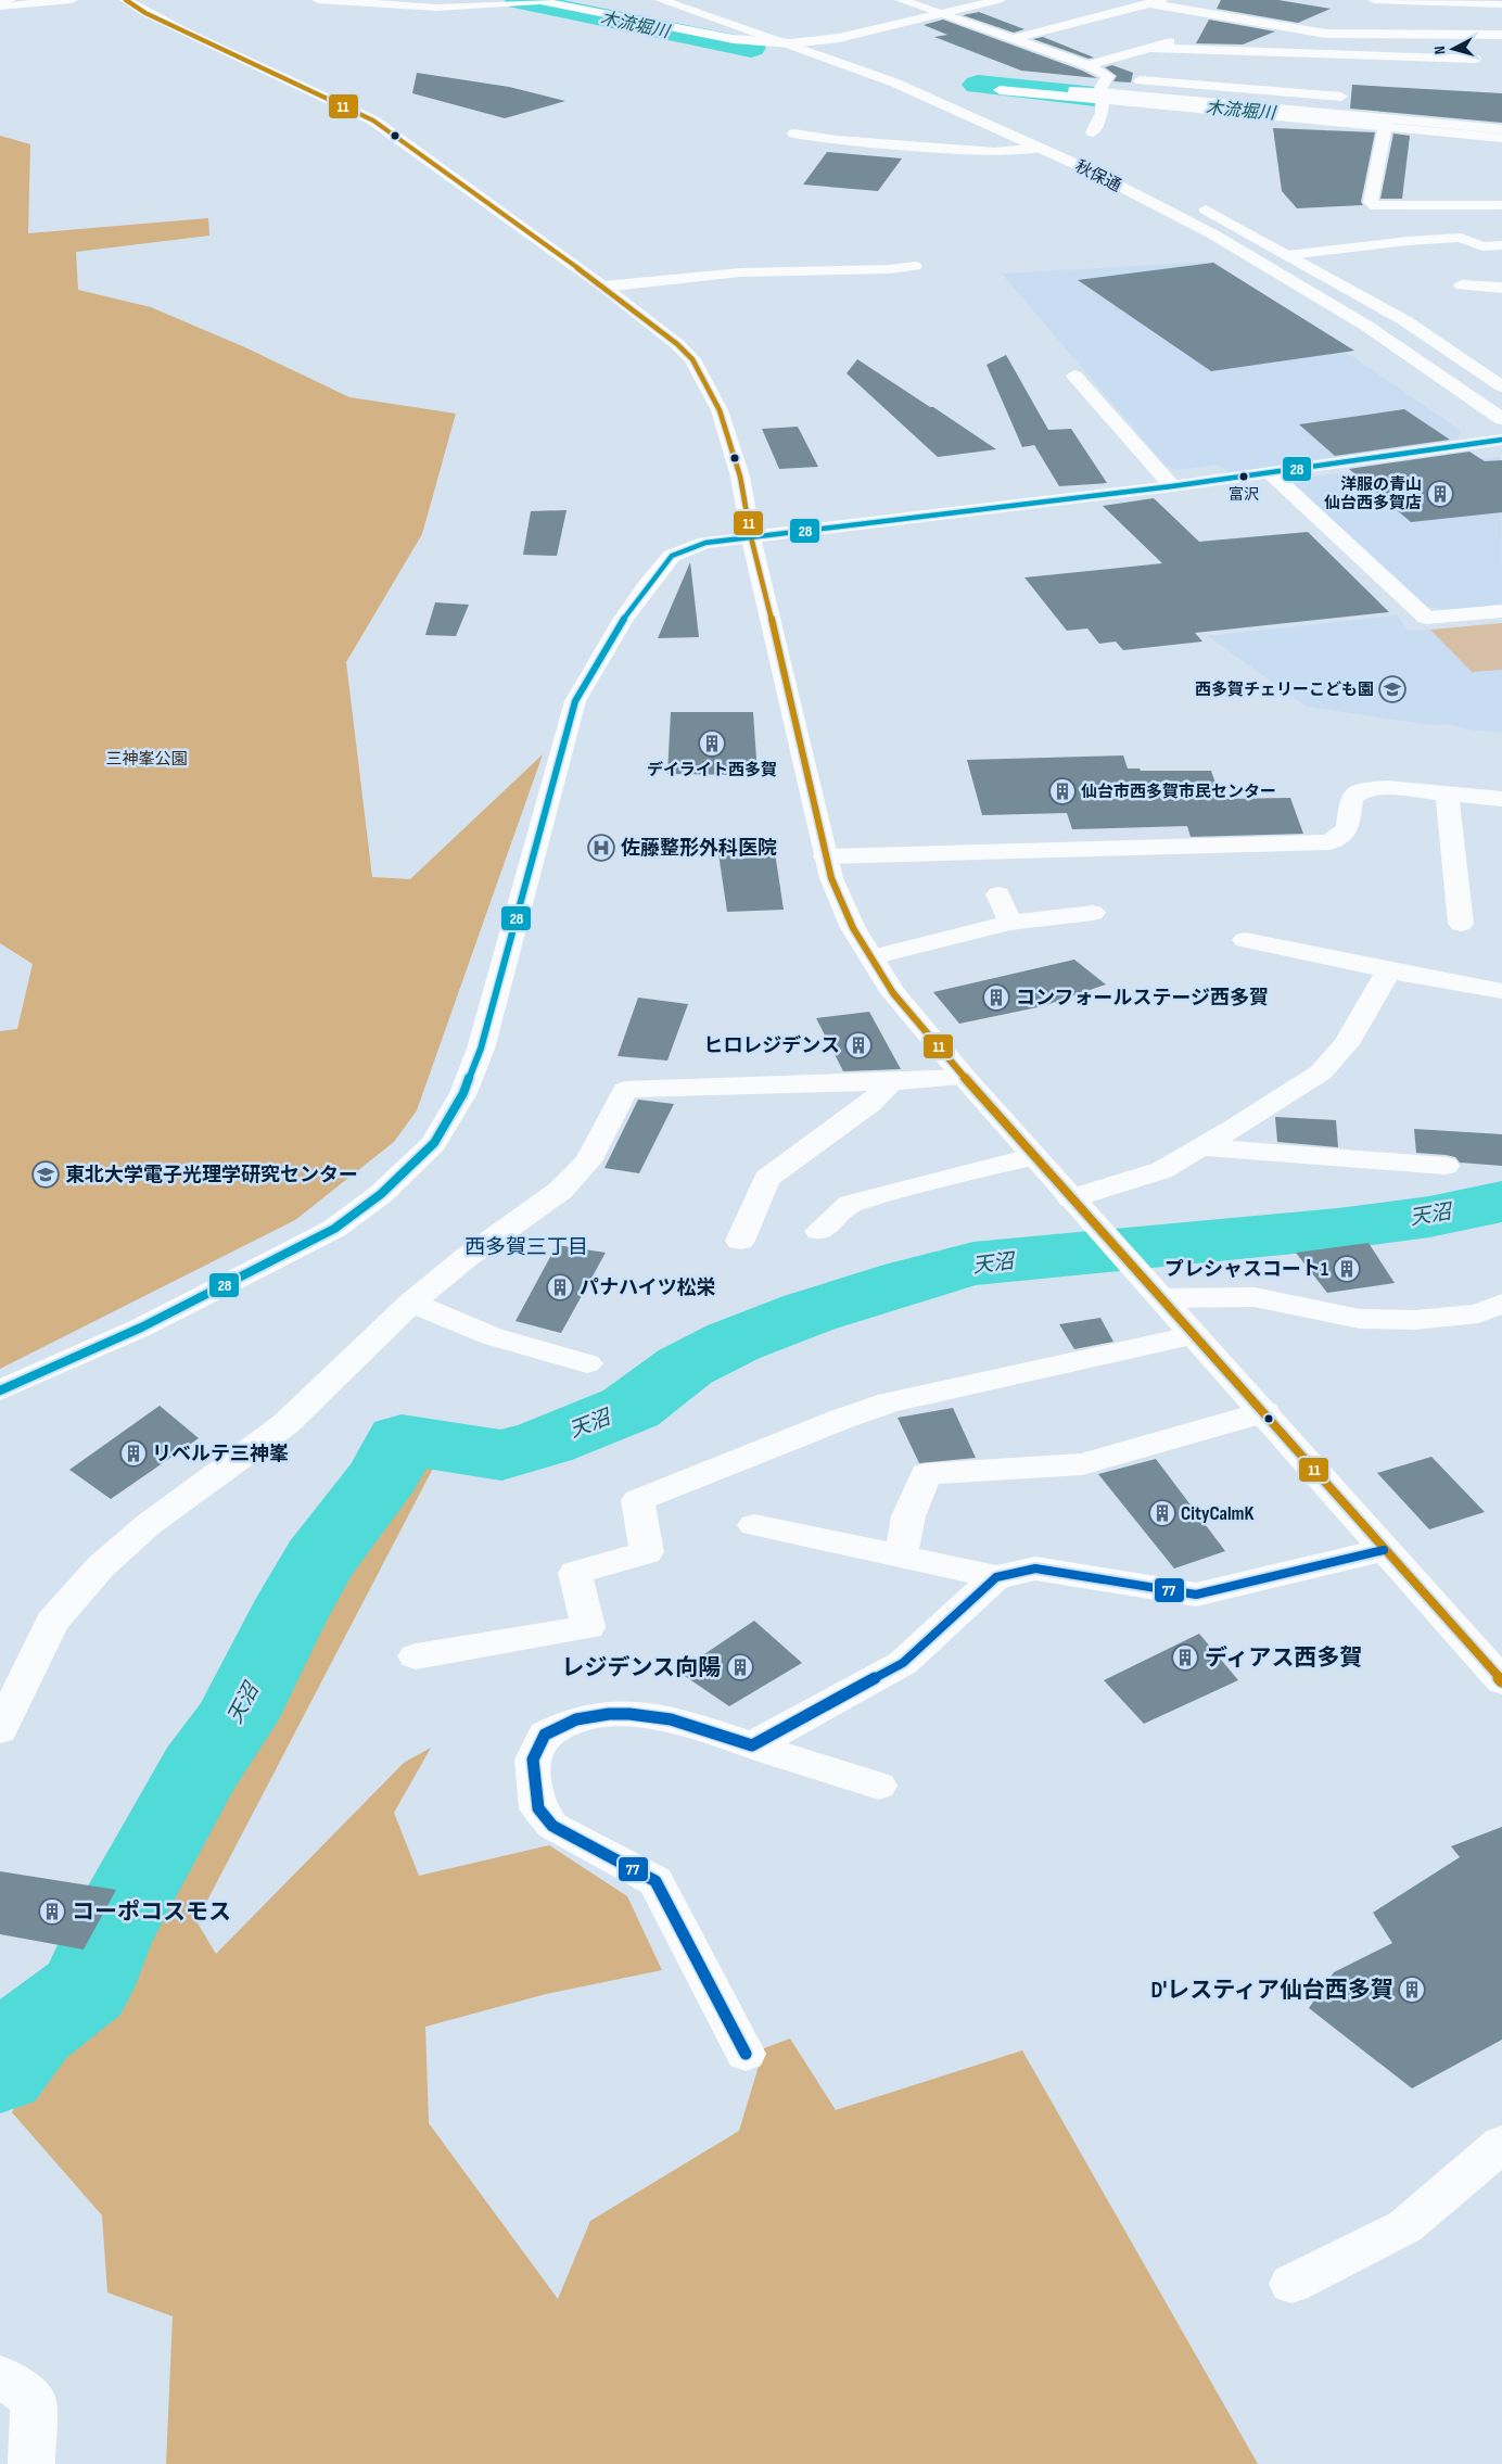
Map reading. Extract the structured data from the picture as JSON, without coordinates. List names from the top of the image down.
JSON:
{
  "streets": {
    "main road": ["秋保通"]
  },
  "districts": ["西多賀三丁目"],
  "water": ["木流堀川", "天沼"],
  "parks": ["三神峯公園"],
  "places": {
    "other": ["富沢"],
    "building": [
      "洋服の青山 仙台西多賀店",
      "デイライト西多賀",
      "仙台市西多賀市民センター",
      "コンフォールステージ西多賀",
      "ヒロレジデンス",
      "プレシャスコート1",
      "パナハイツ松栄",
      "リベルテ三神峯",
      "CityCalmK",
      "ディアス西多賀",
      "レジデンス向陽",
      "コーポコスモス",
      "D'レスティア仙台西多賀"
    ],
    "school or university": ["西多賀チェリーこども園", "東北大学電子光理学研究センター"],
    "hospital": ["佐藤整形外科医院"]
  },
  "lines": ["transit line 11", "transit line 28", "transit line 77"],
  "north": "left"
}
